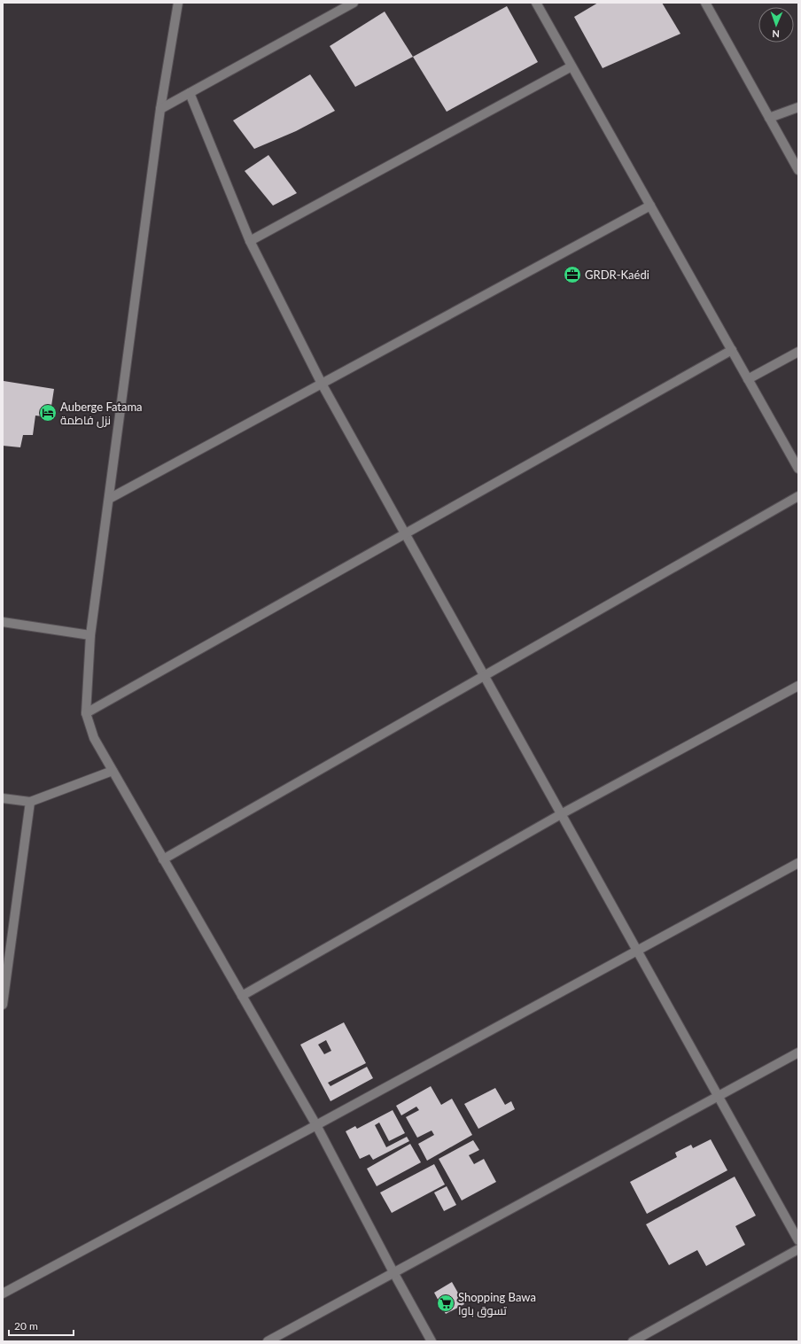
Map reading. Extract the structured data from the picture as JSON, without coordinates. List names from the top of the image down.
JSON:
{
  "places": {
    "office": ["GRDR-Kaédi"],
    "hotel": ["Auberge Fatama نزل فاطمة"],
    "supermarket": ["Shopping Bawa تسوق باوا"]
  },
  "scale_bar": "20 m",
  "north": "bottom"
}
